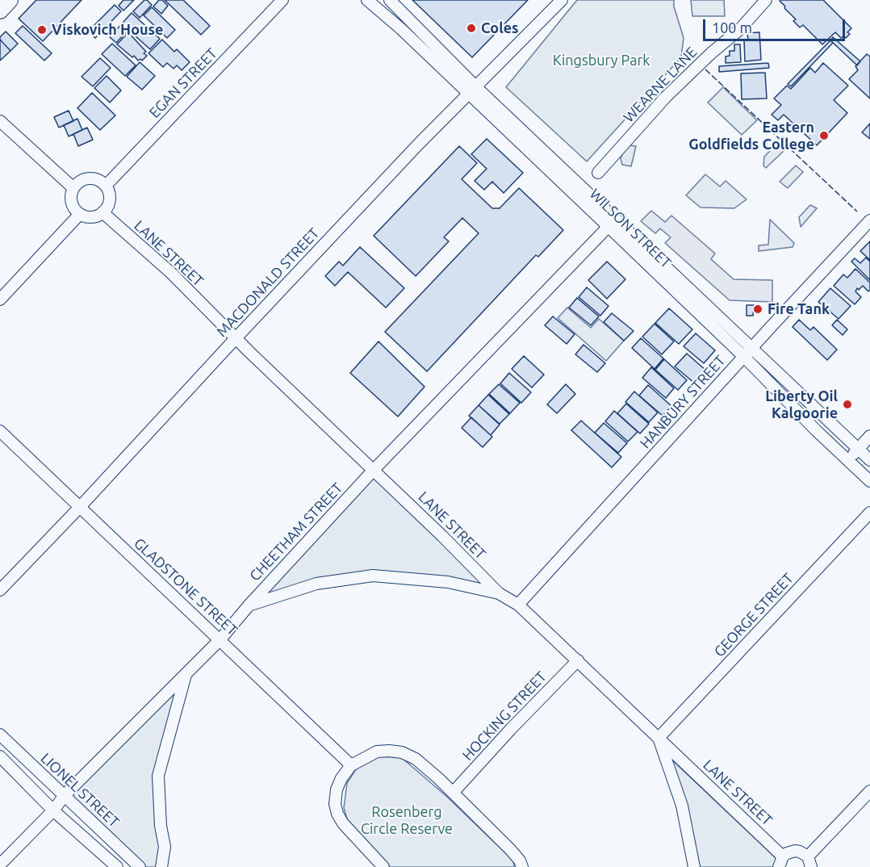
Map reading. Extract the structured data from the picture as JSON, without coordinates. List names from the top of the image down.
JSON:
{
  "streets": {
    "street": [
      "EGAN STREET",
      "WEARNE LANE",
      "WILSON STREET",
      "LANE STREET",
      "MACDONALD STREET",
      "HANBURY STREET",
      "CHEETHAM STREET",
      "GLADSTONE STREET",
      "GEORGE STREET",
      "HOCKING STREET",
      "LIONEL STREET"
    ]
  },
  "crossings": [
    ["EGAN STREET", "LANE STREET"],
    ["WILSON STREET", "MACDONALD STREET"],
    ["WILSON STREET", "HANBURY STREET"],
    ["WILSON STREET", "CHEETHAM STREET"],
    ["LANE STREET", "MACDONALD STREET"],
    ["LANE STREET", "HANBURY STREET"],
    ["LANE STREET", "CHEETHAM STREET"],
    ["LANE STREET", "GEORGE STREET"],
    ["LANE STREET", "HOCKING STREET"],
    ["MACDONALD STREET", "GLADSTONE STREET"],
    ["CHEETHAM STREET", "GLADSTONE STREET"],
    ["CHEETHAM STREET", "LIONEL STREET"]
  ],
  "parks": ["Kingsbury Park", "Rosenberg Circle Reserve"],
  "places": [
    "Coles",
    "Viskovich House",
    "Eastern Goldfields College",
    "Fire Tank",
    "Liberty Oil Kalgoorie"
  ],
  "scale_bar": "100 m"
}
